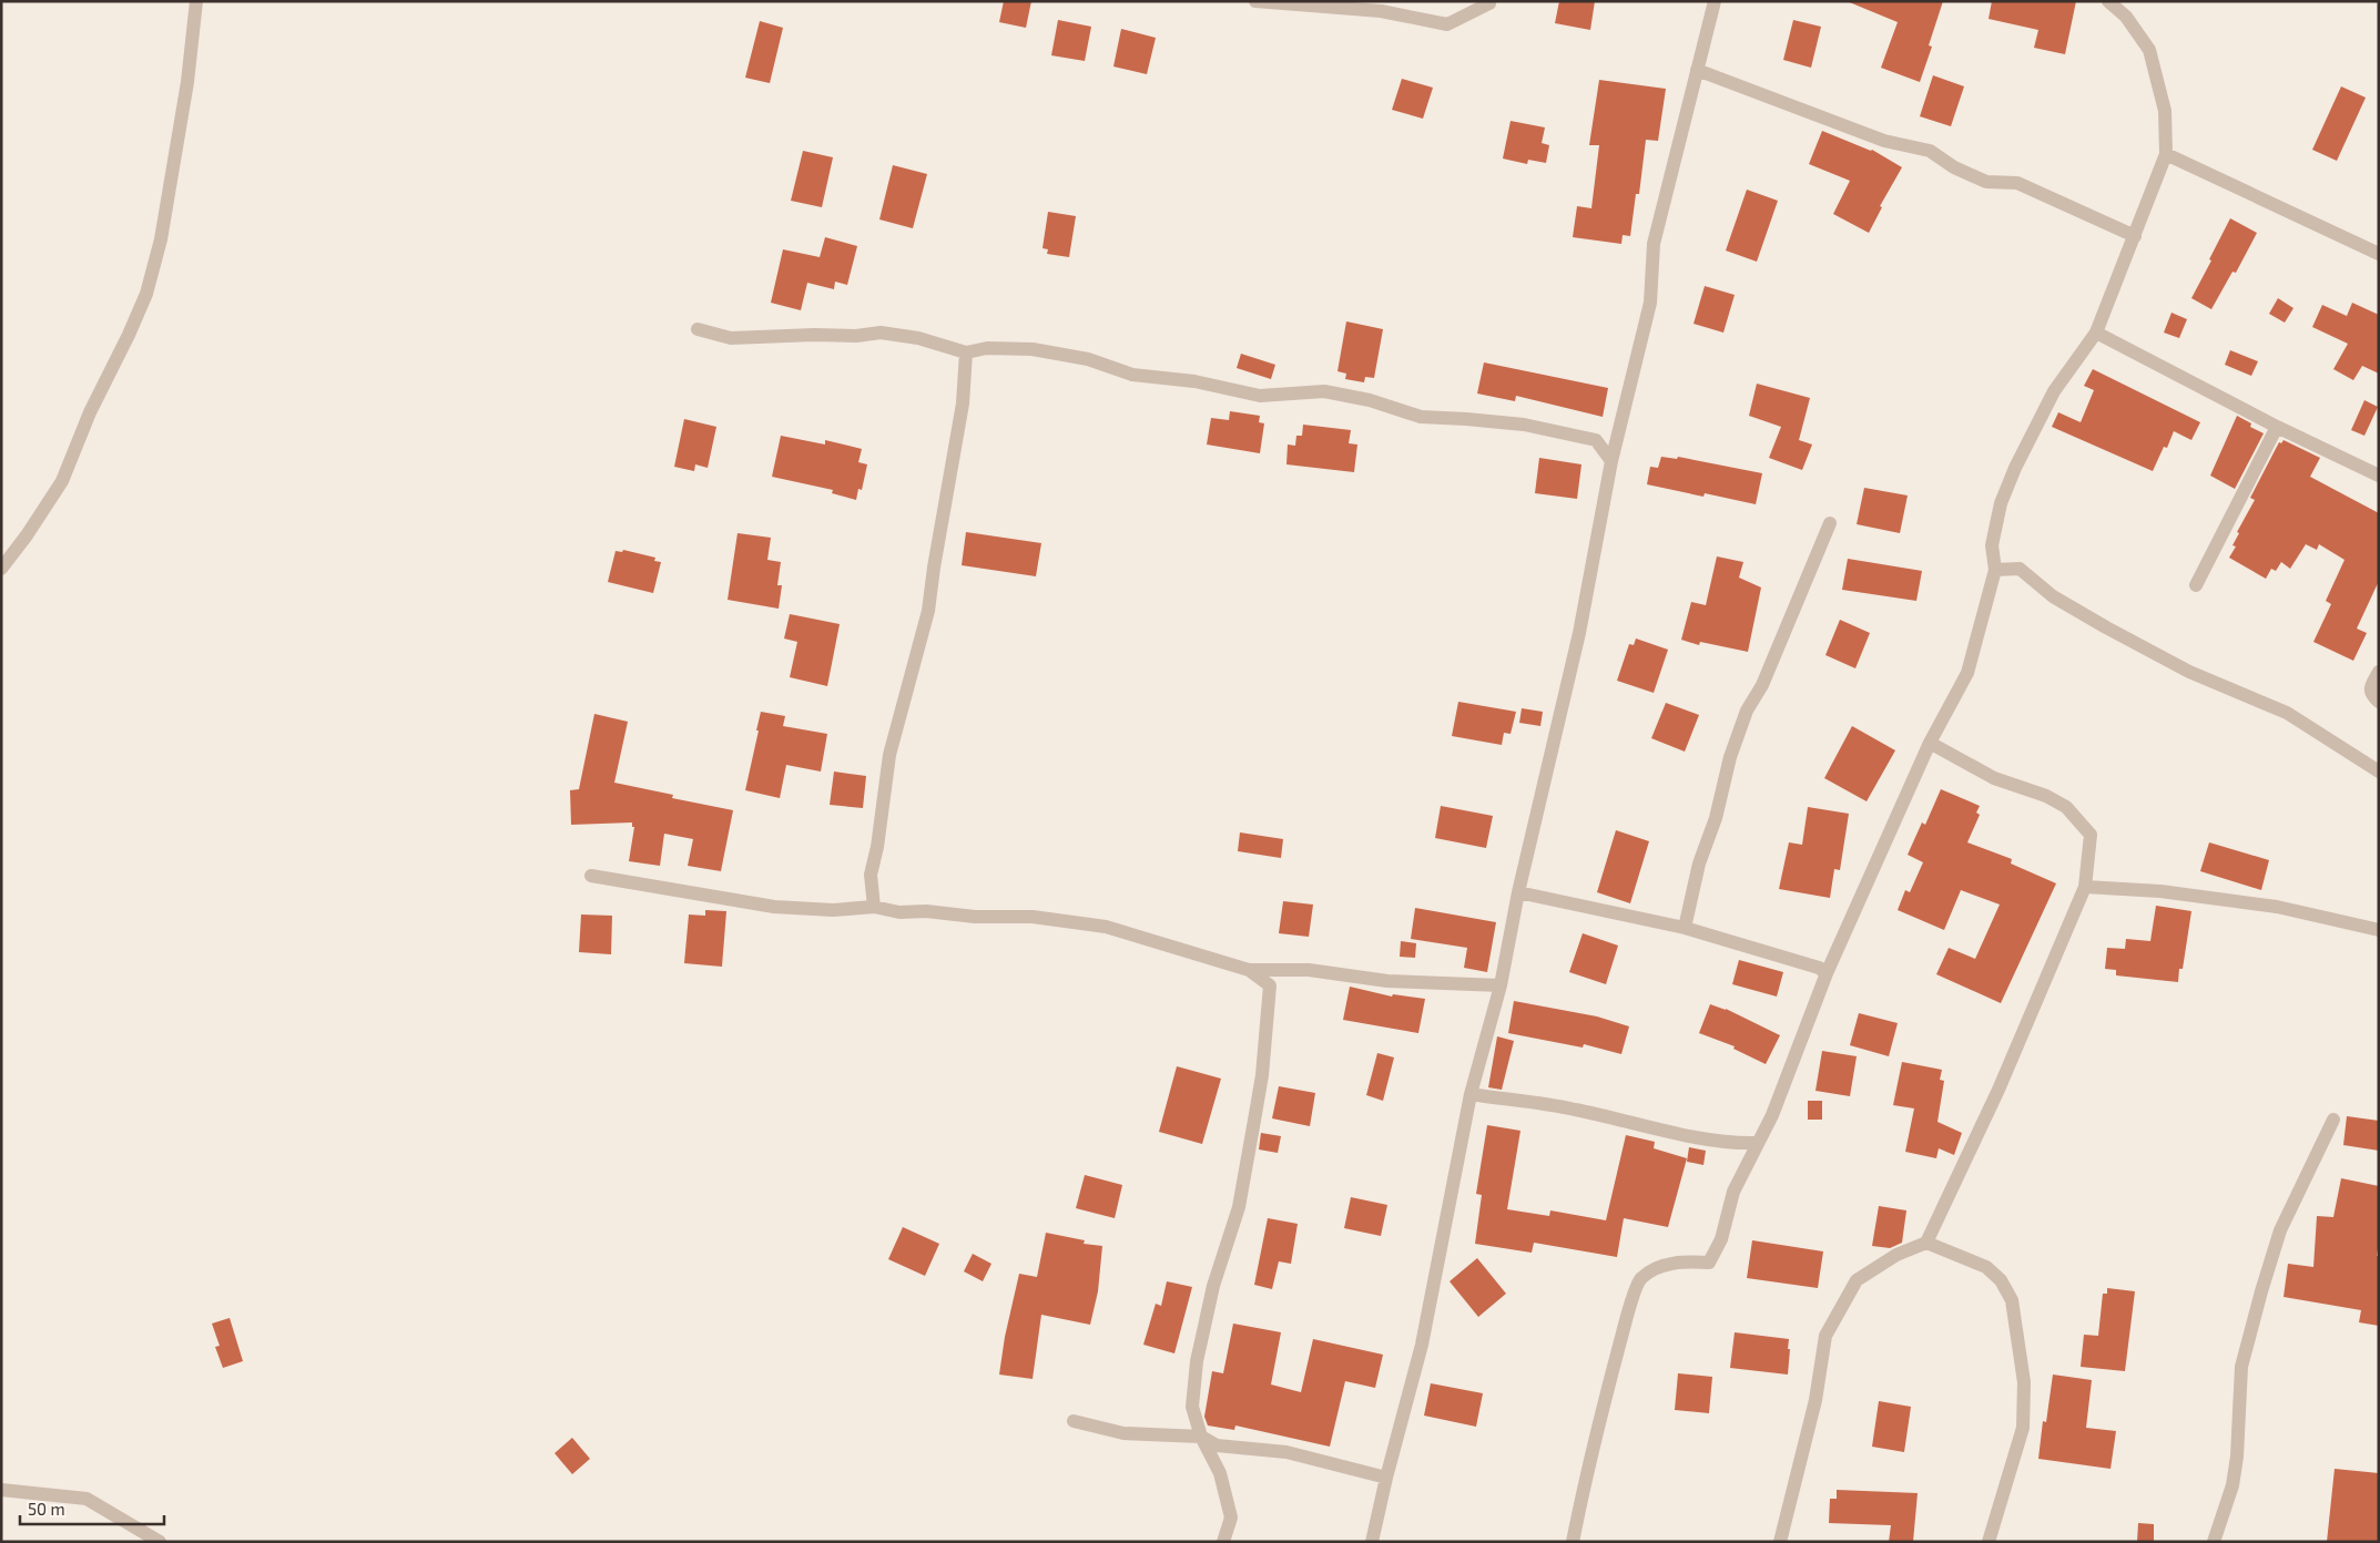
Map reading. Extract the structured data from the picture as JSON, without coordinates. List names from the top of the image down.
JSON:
{
  "scale_bar": "50 m"
}
